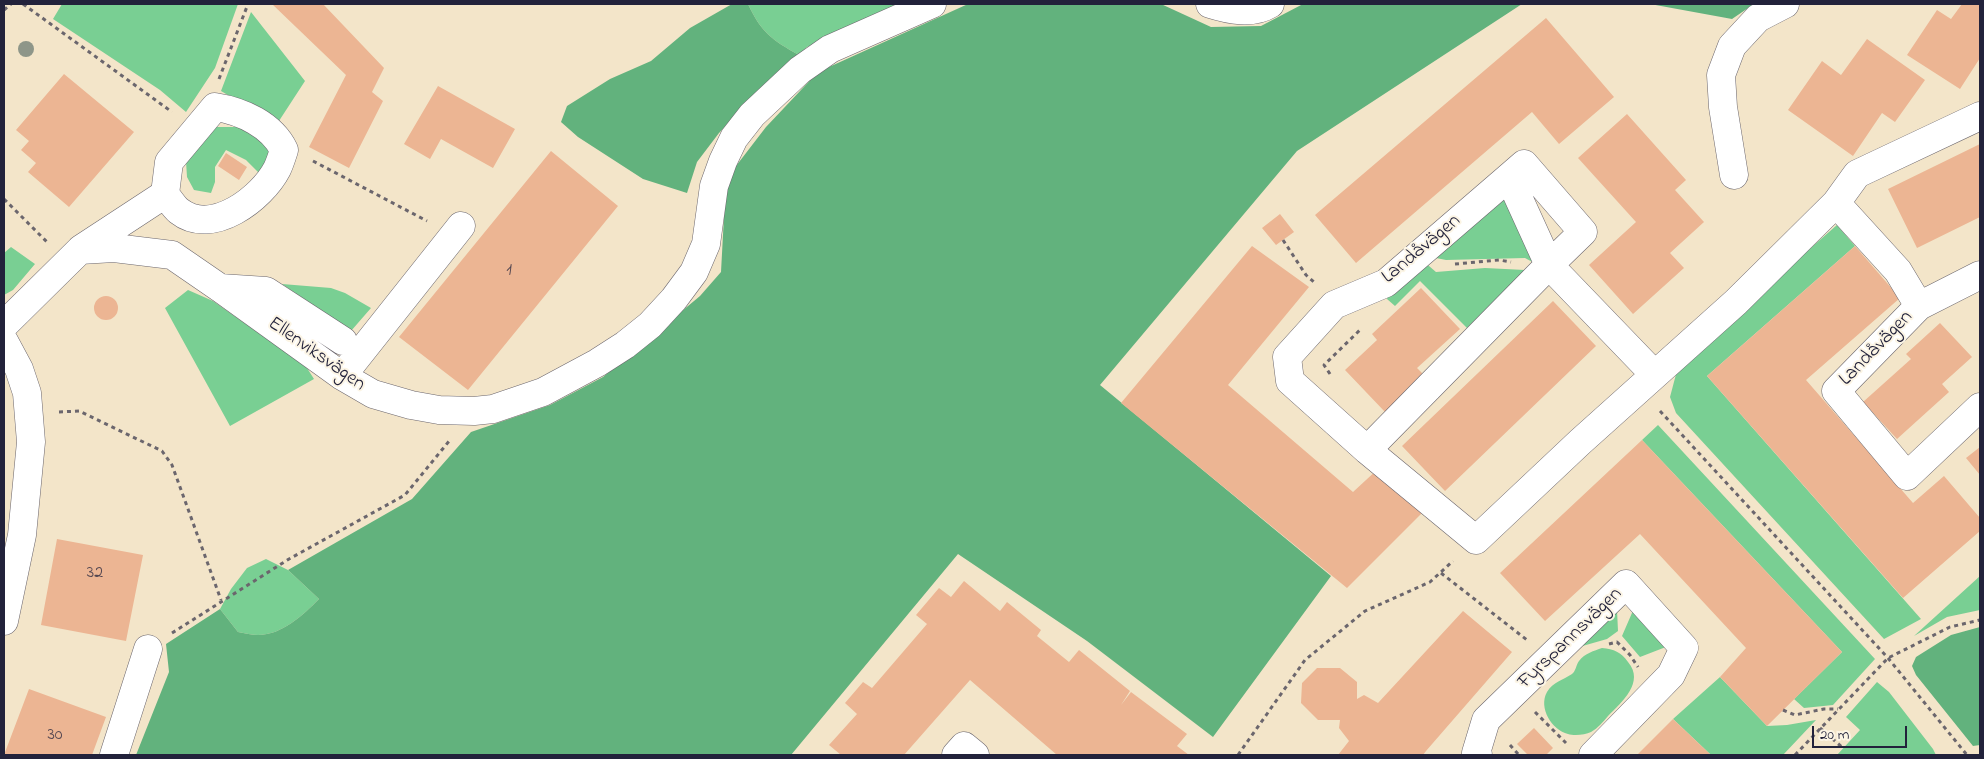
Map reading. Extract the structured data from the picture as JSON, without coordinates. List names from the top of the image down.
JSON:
{
  "streets": {
    "street": ["Landåvägen", "Ellenviksvägen", "Fyrspannsvägen"]
  },
  "house_numbers": ["1", "32", "30"],
  "scale_bar": "20 m"
}
